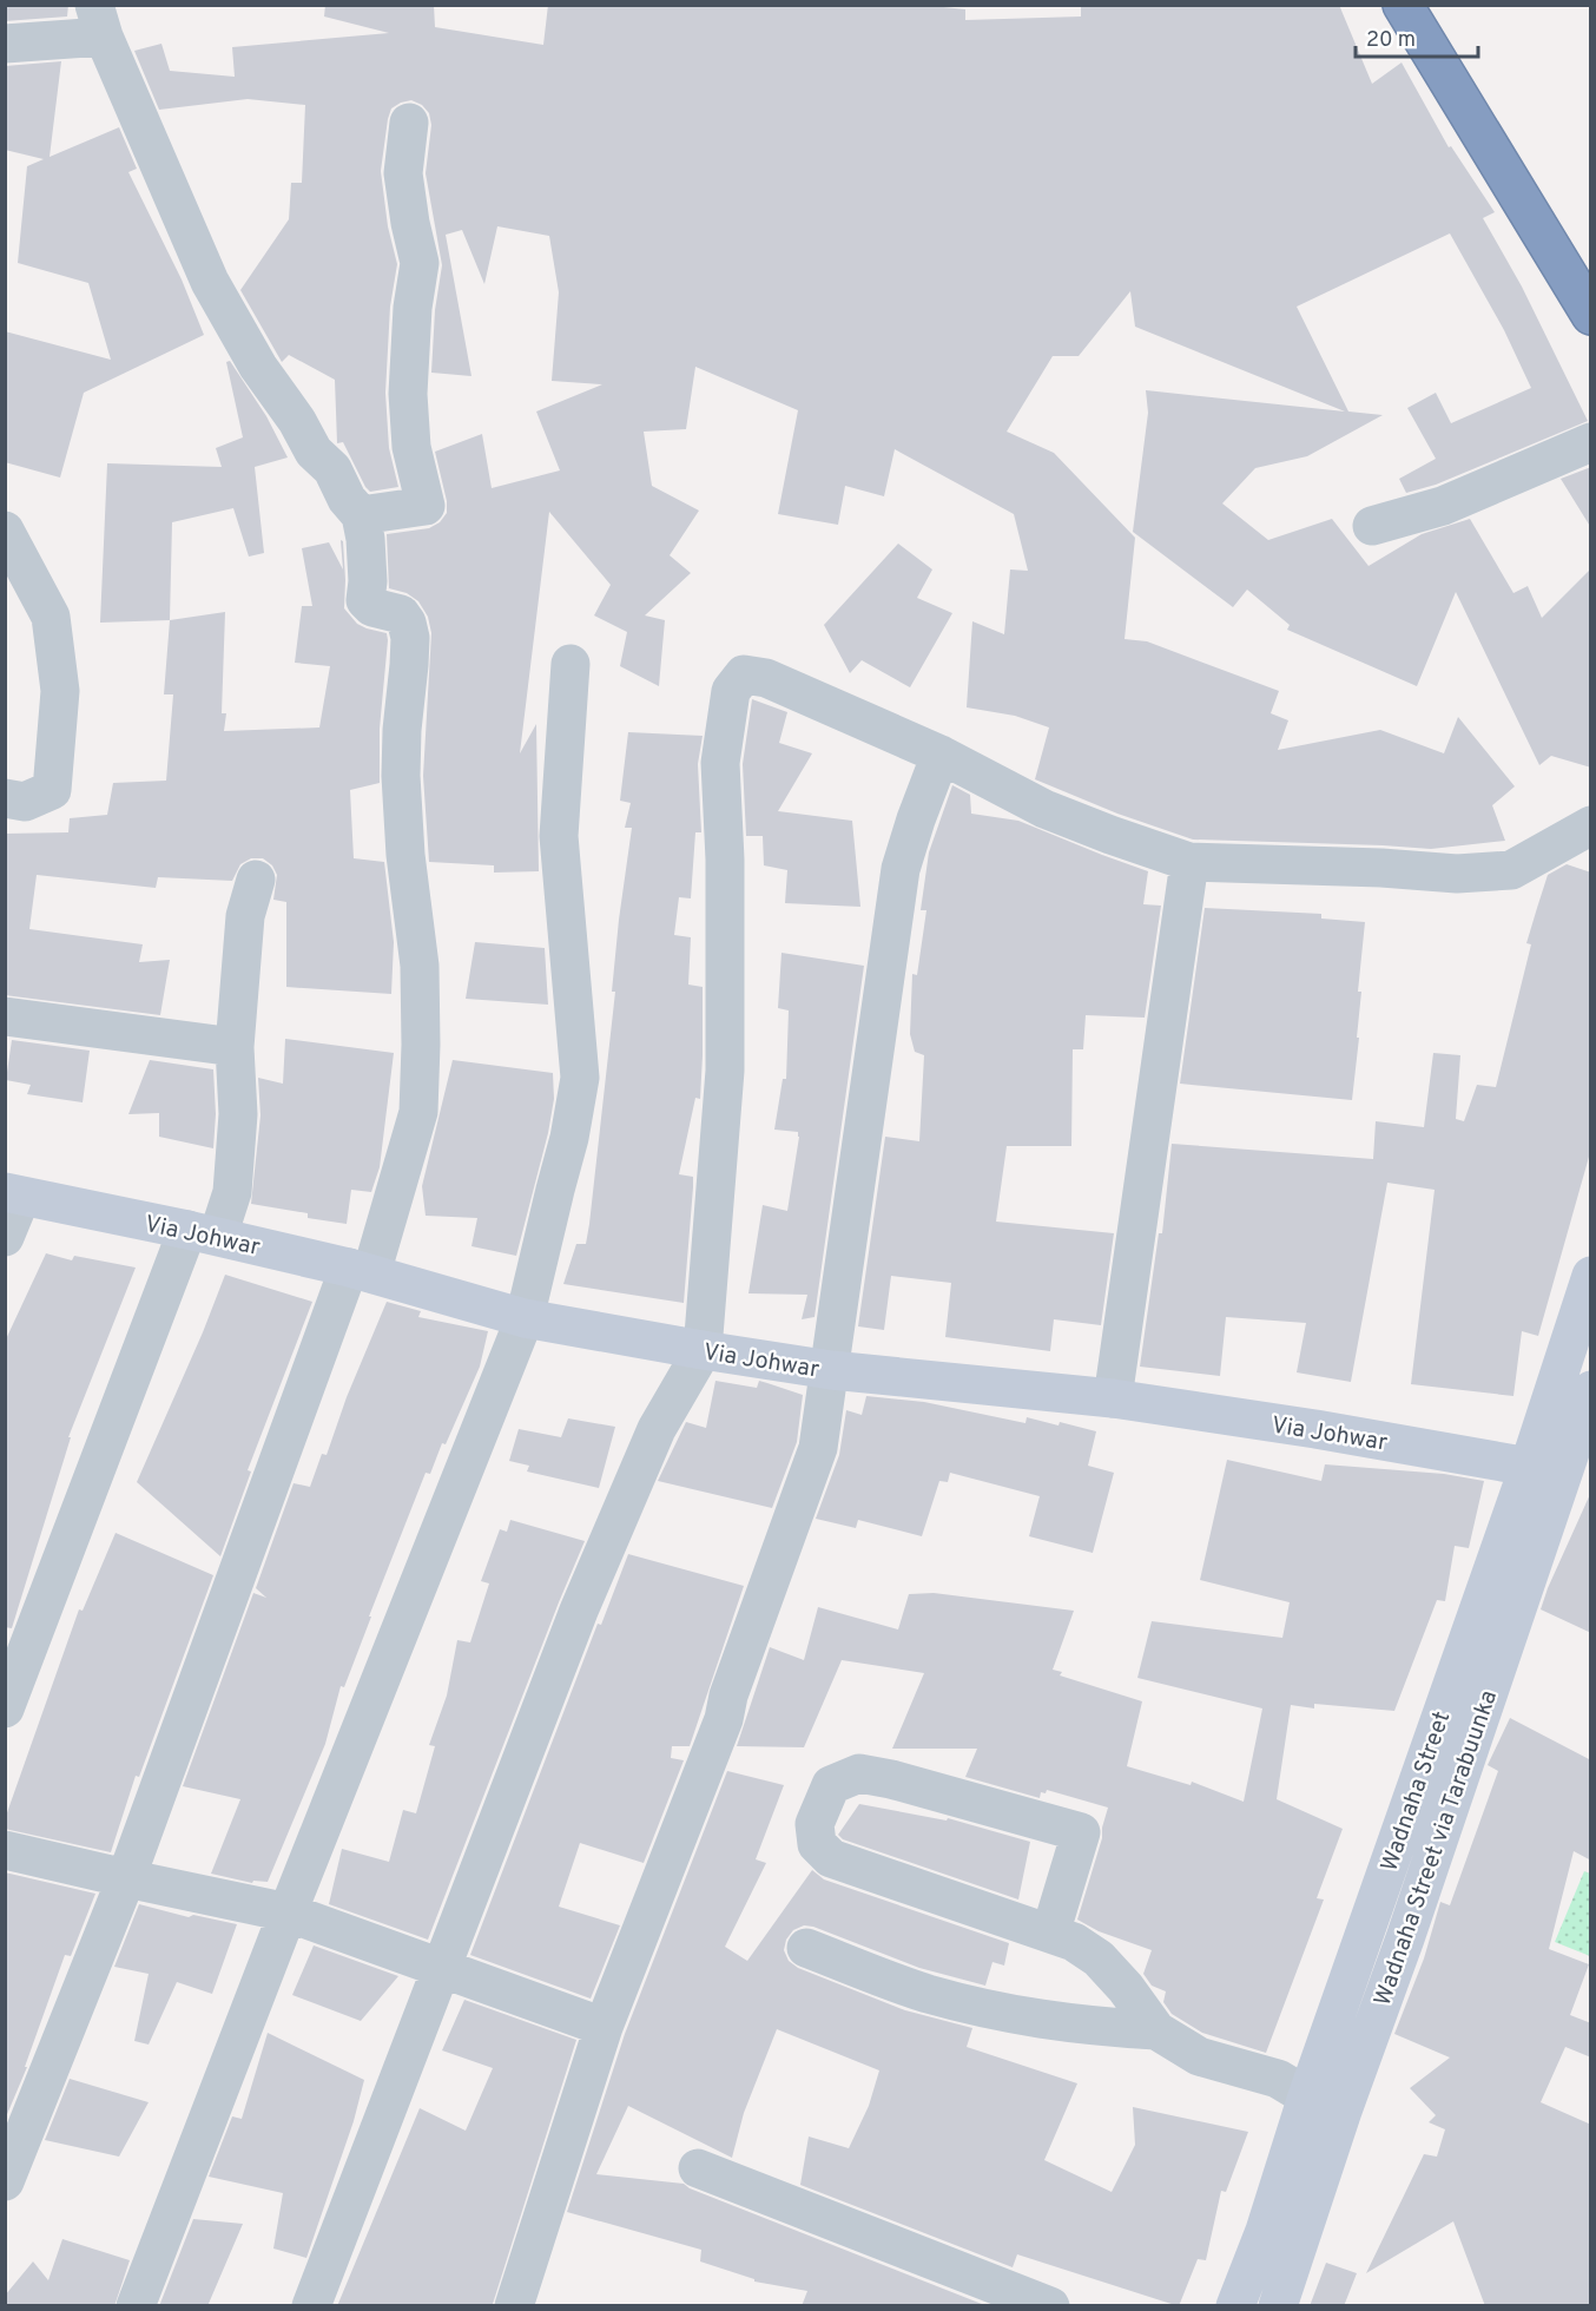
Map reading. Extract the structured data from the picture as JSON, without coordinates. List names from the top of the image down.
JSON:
{
  "streets": {
    "main road": ["Via Johwar", "Wadnaha Street", "Wadnaha Street via Tarabuunka"]
  },
  "crossings": [
    ["Via Johwar", "Wadnaha Street"],
    ["Wadnaha Street", "Wadnaha Street via Tarabuunka"]
  ],
  "scale_bar": "20 m"
}
